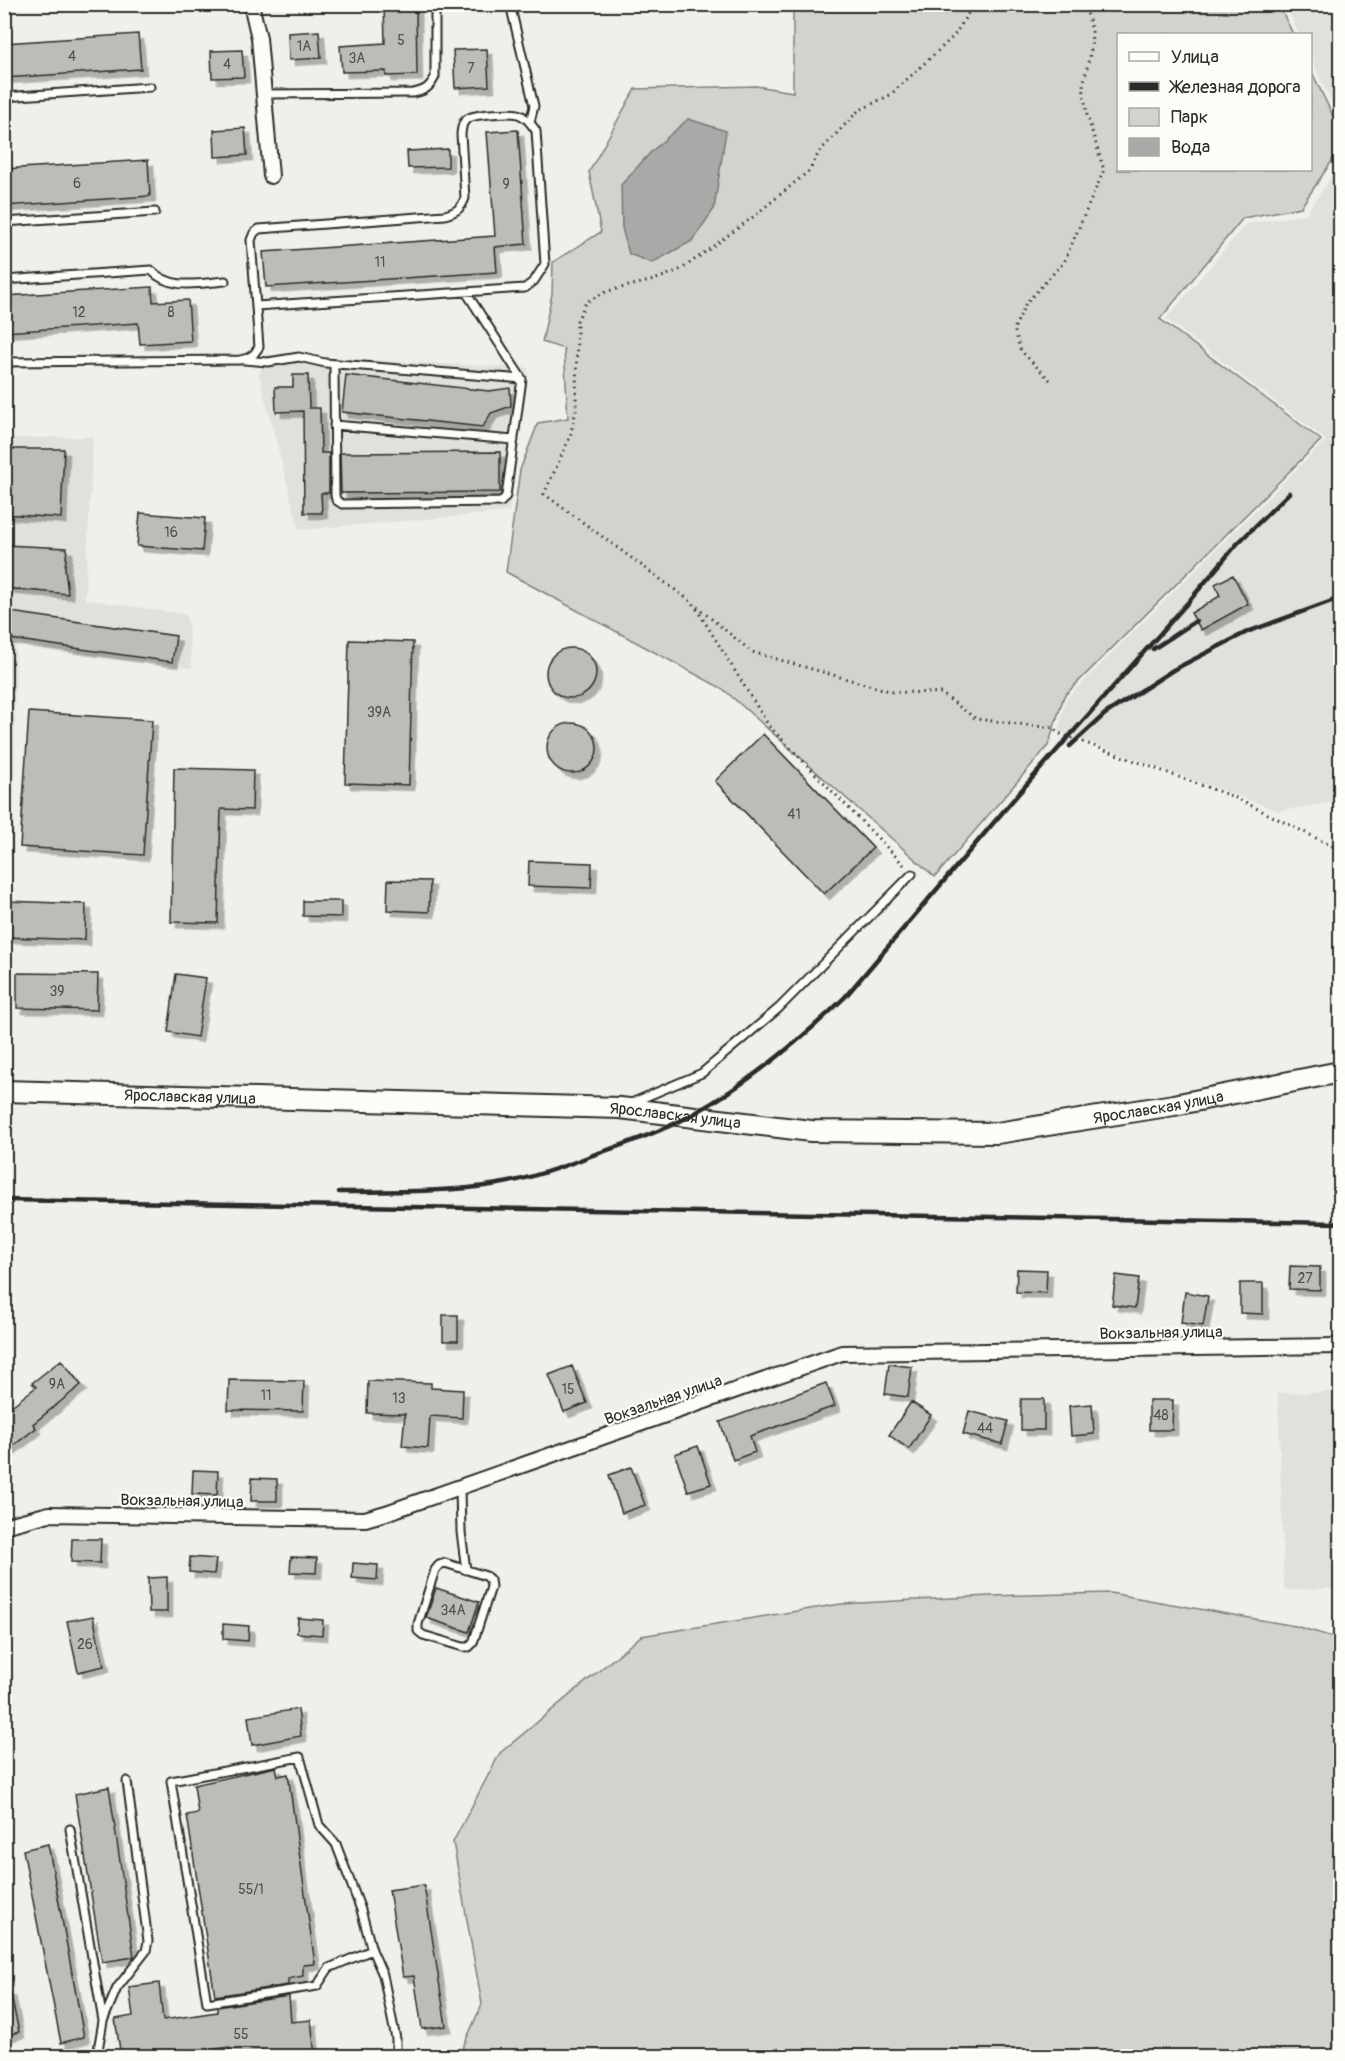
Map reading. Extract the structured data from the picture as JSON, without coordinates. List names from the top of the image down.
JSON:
{
  "streets": {
    "main road": ["Ярославская улица"],
    "street": ["Вокзальная улица"]
  },
  "house_numbers": [
    "5",
    "1А",
    "4",
    "3А",
    "4",
    "7",
    "6",
    "9",
    "11",
    "12",
    "8",
    "16",
    "39А",
    "41",
    "39",
    "27",
    "9А",
    "15",
    "11",
    "13",
    "48",
    "44",
    "34А",
    "26",
    "55/1",
    "55"
  ],
  "legend": [
    "Улица",
    "Железная дорога",
    "Парк",
    "Вода"
  ]
}
